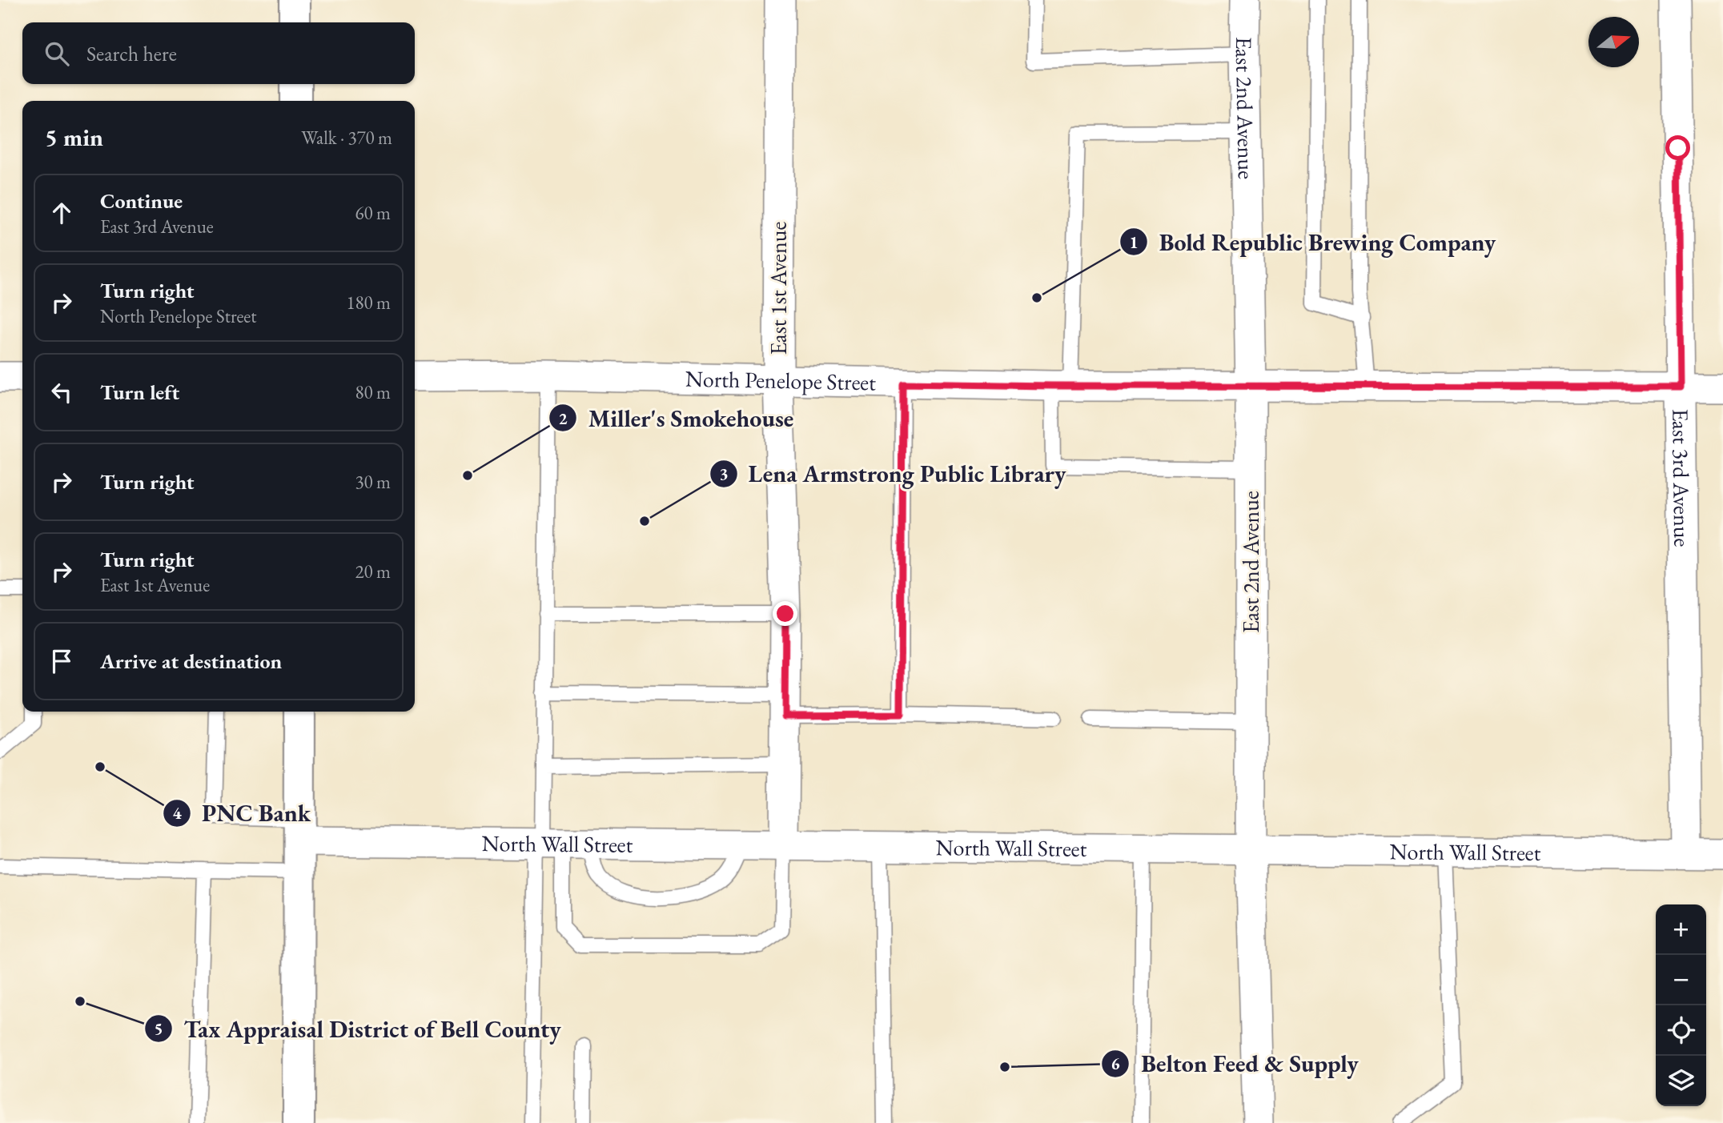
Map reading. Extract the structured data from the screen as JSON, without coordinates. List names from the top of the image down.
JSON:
{
  "streets": {
    "street": [
      "East 2nd Avenue",
      "East 1st Avenue",
      "North Penelope Street",
      "East 3rd Avenue",
      "North Wall Street"
    ]
  },
  "crossings": [
    ["East 2nd Avenue", "North Penelope Street"],
    ["East 2nd Avenue", "North Wall Street"],
    ["East 1st Avenue", "North Penelope Street"],
    ["East 1st Avenue", "North Wall Street"],
    ["North Penelope Street", "East 3rd Avenue"],
    ["East 3rd Avenue", "North Wall Street"]
  ],
  "places": [
    "Bold Republic Brewing Company",
    "Miller's Smokehouse",
    "Lena Armstrong Public Library",
    "PNC Bank",
    "Tax Appraisal District of Bell County",
    "Belton Feed & Supply"
  ],
  "north": "right",
  "page": {
    "search": "Search here",
    "heading": ["5 min", "Walk · 370 m"],
    "list": [
      ["Continue", "East 3rd Avenue", "60 m"],
      ["Turn right", "North Penelope Street", "180 m"],
      ["Turn left", "80 m"],
      ["Turn right", "30 m"],
      ["Turn right", "East 1st Avenue", "20 m"],
      "Arrive at destination"
    ],
    "map_buttons": ["+", "−"]
  }
}
